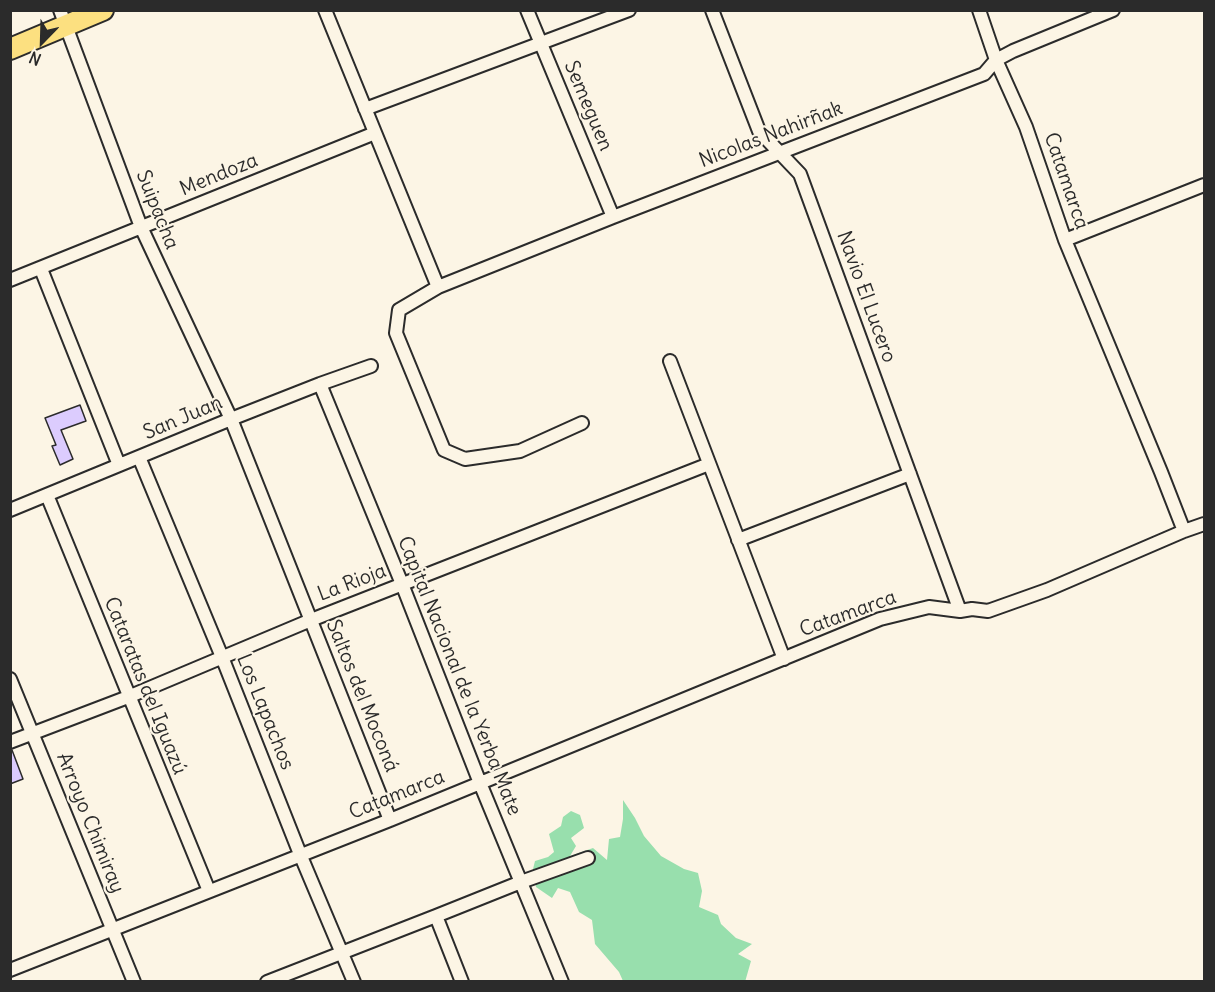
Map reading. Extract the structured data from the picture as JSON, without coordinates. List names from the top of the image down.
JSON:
{
  "streets": {
    "street": [
      "Semeguen",
      "Nicolas Nahirñak",
      "Mendoza",
      "Catamarca",
      "Suipacha",
      "Navio El Lucero",
      "San Juan",
      "La Rioja",
      "Capital Nacional de la Yerba Mate",
      "Cataratas del Iguazú",
      "Saltos del Moconá",
      "Los Lapachos",
      "Arroyo Chimiray"
    ]
  },
  "crossings": [
    ["Semeguen", "Nicolas Nahirñak"],
    ["Nicolas Nahirñak", "Catamarca"],
    ["Nicolas Nahirñak", "Navio El Lucero"],
    ["Mendoza", "Suipacha"],
    ["Catamarca", "Navio El Lucero"],
    ["Catamarca", "Capital Nacional de la Yerba Mate"],
    ["Catamarca", "Cataratas del Iguazú"],
    ["Catamarca", "Saltos del Moconá"],
    ["Catamarca", "Los Lapachos"],
    ["Catamarca", "Arroyo Chimiray"],
    ["Suipacha", "San Juan"],
    ["Suipacha", "Saltos del Moconá"],
    ["San Juan", "Capital Nacional de la Yerba Mate"],
    ["San Juan", "Cataratas del Iguazú"],
    ["San Juan", "Saltos del Moconá"],
    ["San Juan", "Los Lapachos"],
    ["La Rioja", "Capital Nacional de la Yerba Mate"],
    ["La Rioja", "Cataratas del Iguazú"],
    ["La Rioja", "Saltos del Moconá"],
    ["La Rioja", "Los Lapachos"],
    ["La Rioja", "Arroyo Chimiray"]
  ],
  "north": "bottom left"
}
